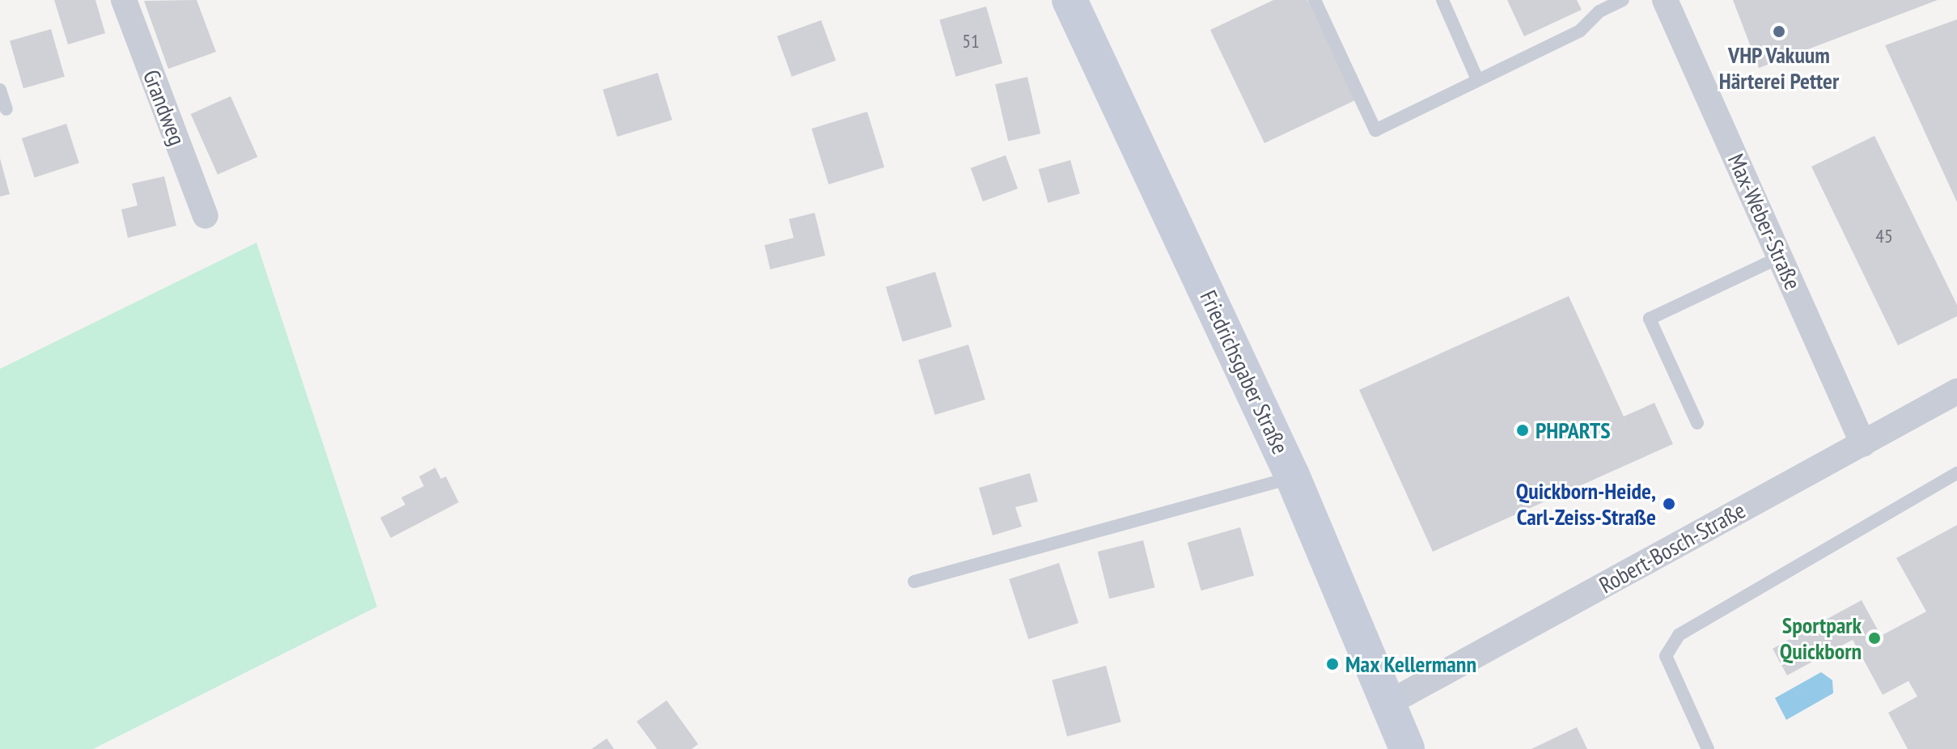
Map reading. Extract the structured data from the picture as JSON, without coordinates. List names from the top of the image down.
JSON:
{
  "streets": {
    "main road": ["Friedrichsgaber Straße"],
    "street": ["Grandweg", "Max-Weber-Straße", "Robert-Bosch-Straße"]
  },
  "crossings": [
    ["Max-Weber-Straße", "Robert-Bosch-Straße"],
    ["Friedrichsgaber Straße", "Robert-Bosch-Straße"]
  ],
  "places": [
    "VHP Vakuum Härterei Petter",
    "PHPARTS",
    "Quickborn-Heide, Carl-Zeiss-Straße",
    "Sportpark Quickborn",
    "Max Kellermann"
  ],
  "house_numbers": ["51", "45"]
}
